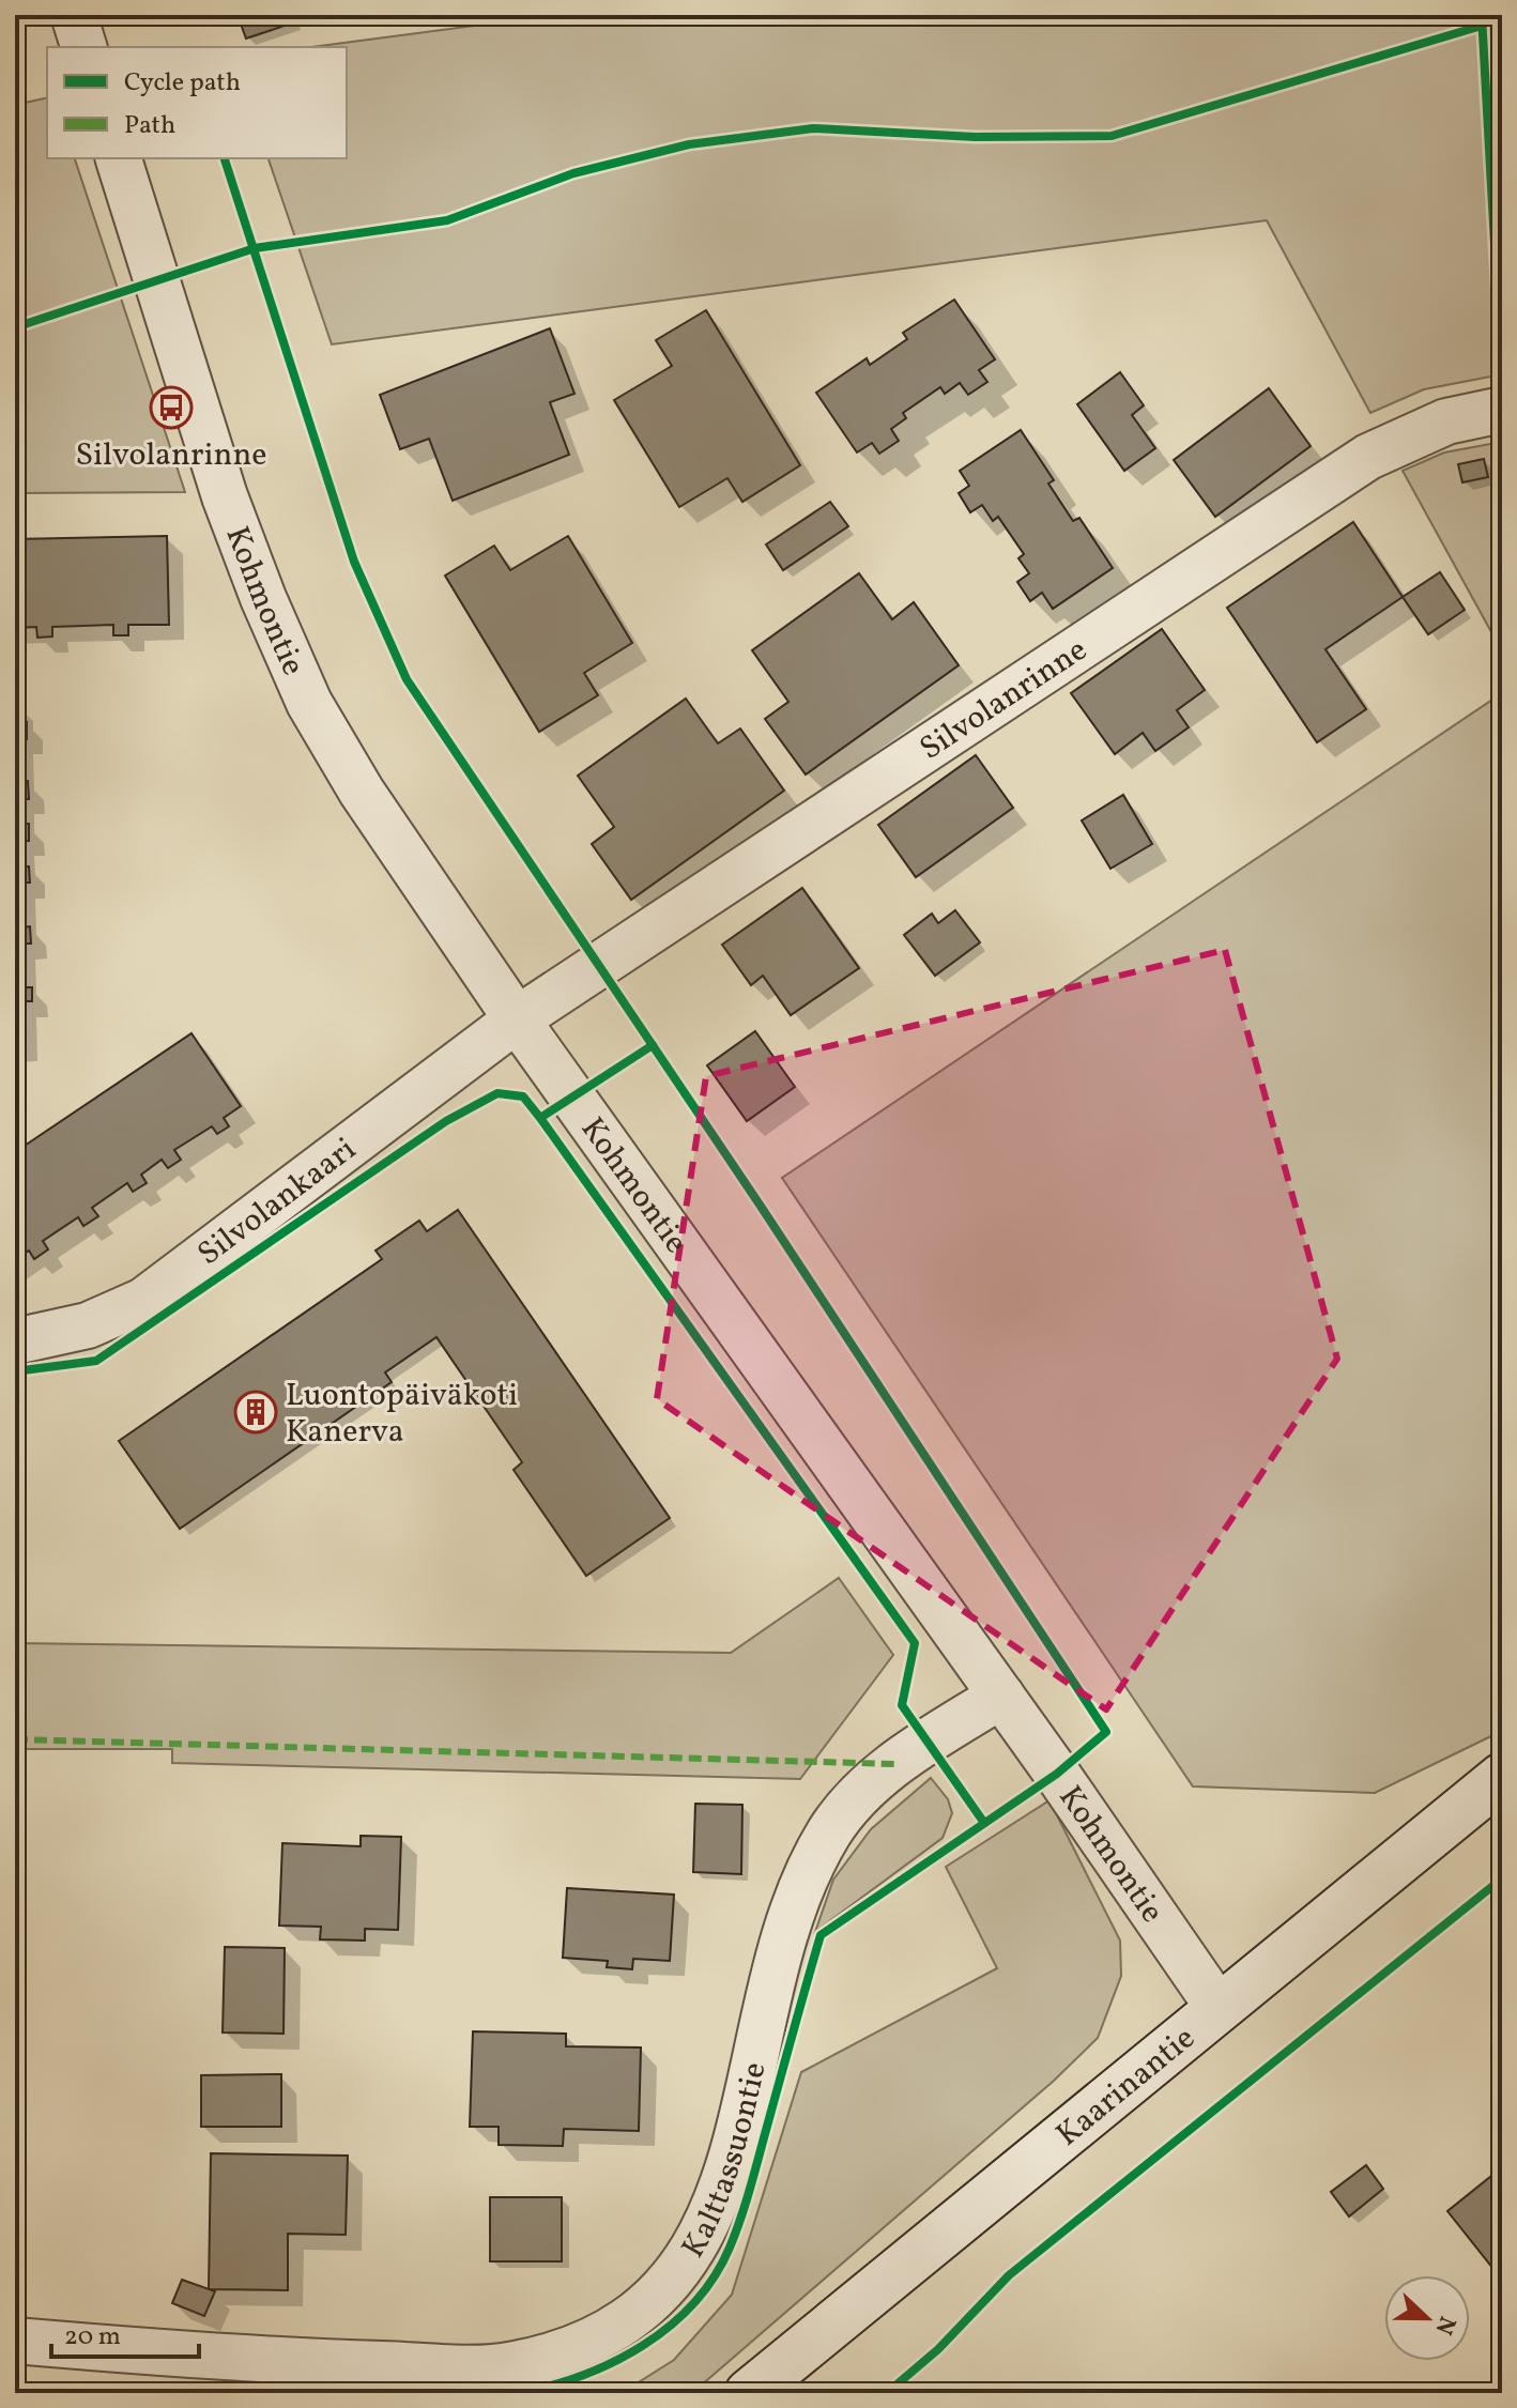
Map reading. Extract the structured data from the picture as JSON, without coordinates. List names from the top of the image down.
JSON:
{
  "streets": {
    "main road": ["Kaarinantie"],
    "street": [
      "Kohmontie",
      "Silvolanrinne",
      "Silvolankaari",
      "Kalttassuontie"
    ]
  },
  "crossings": [
    ["Kohmontie", "Silvolanrinne"],
    ["Kohmontie", "Silvolankaari"],
    ["Kohmontie", "Kaarinantie"],
    ["Kohmontie", "Kalttassuontie"],
    ["Silvolanrinne", "Silvolankaari"]
  ],
  "places": {
    "bus stop": ["Silvolanrinne"],
    "building": ["Luontopäiväkoti Kanerva"]
  },
  "legend": ["Cycle path", "Path"],
  "scale_bar": "20 m",
  "north": "right"
}
